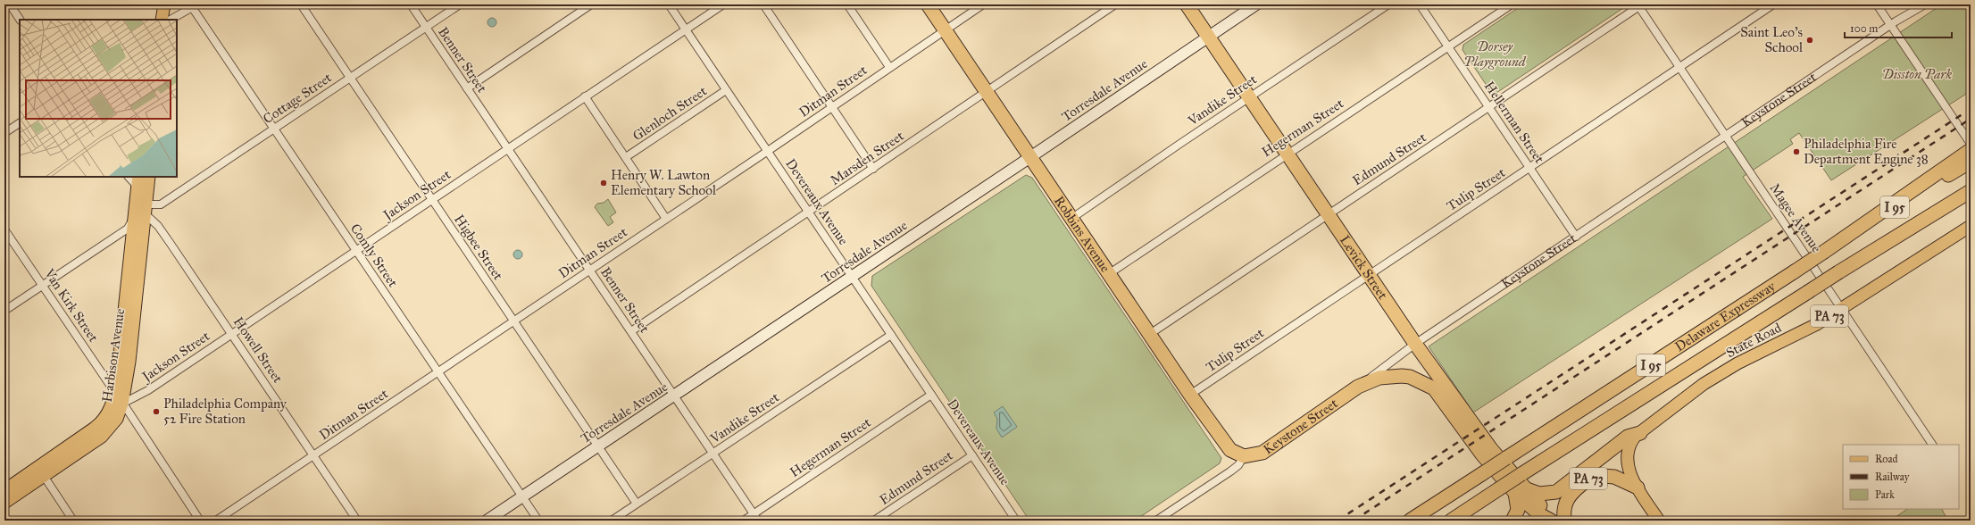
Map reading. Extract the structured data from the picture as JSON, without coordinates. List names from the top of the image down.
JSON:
{
  "streets": {
    "highway": [
      "Keystone Street",
      "I 95",
      "Robbins Avenue",
      "Levick Street",
      "Delaware Expressway",
      "PA 73"
    ],
    "main road": ["State Road", "Harbison Avenue"],
    "street": [
      "Benner Street",
      "Torresdale Avenue",
      "Ditman Street",
      "Cottage Street",
      "Vandike Street",
      "Glenloch Street",
      "Hellerman Street",
      "Hegerman Street",
      "Marsden Street",
      "Edmund Street",
      "Tulip Street",
      "Jackson Street",
      "Devereaux Avenue",
      "Magee Avenue",
      "Higbee Street",
      "Comly Street",
      "Van Kirk Street",
      "Howell Street"
    ]
  },
  "crossings": [
    ["Benner Street", "Torresdale Avenue"],
    ["Benner Street", "Ditman Street"],
    ["Benner Street", "Cottage Street"],
    ["Benner Street", "Vandike Street"],
    ["Benner Street", "Hegerman Street"],
    ["Benner Street", "Marsden Street"],
    ["Benner Street", "Jackson Street"],
    ["Torresdale Avenue", "Devereaux Avenue"],
    ["Torresdale Avenue", "Robbins Avenue"],
    ["Torresdale Avenue", "Higbee Street"],
    ["Torresdale Avenue", "Comly Street"],
    ["Torresdale Avenue", "Levick Street"],
    ["Ditman Street", "Devereaux Avenue"],
    ["Ditman Street", "Robbins Avenue"],
    ["Ditman Street", "Higbee Street"],
    ["Ditman Street", "Comly Street"],
    ["Ditman Street", "Howell Street"],
    ["Cottage Street", "Higbee Street"],
    ["Cottage Street", "Comly Street"],
    ["Cottage Street", "Howell Street"],
    ["Cottage Street", "Harbison Avenue"],
    ["Vandike Street", "Devereaux Avenue"],
    ["Vandike Street", "Robbins Avenue"],
    ["Vandike Street", "Higbee Street"],
    ["Vandike Street", "Levick Street"],
    ["Keystone Street", "Hellerman Street"],
    ["Keystone Street", "Magee Avenue"],
    ["Keystone Street", "Robbins Avenue"],
    ["Keystone Street", "Levick Street"],
    ["Glenloch Street", "Devereaux Avenue"],
    ["Hellerman Street", "Hegerman Street"],
    ["Hellerman Street", "Edmund Street"],
    ["Hellerman Street", "Tulip Street"],
    ["Hegerman Street", "Devereaux Avenue"],
    ["Hegerman Street", "Robbins Avenue"],
    ["Hegerman Street", "Levick Street"],
    ["Marsden Street", "Devereaux Avenue"],
    ["Marsden Street", "Robbins Avenue"],
    ["Edmund Street", "Devereaux Avenue"],
    ["Edmund Street", "Magee Avenue"],
    ["Edmund Street", "Robbins Avenue"],
    ["Edmund Street", "Levick Street"],
    ["Tulip Street", "Magee Avenue"],
    ["Tulip Street", "Robbins Avenue"],
    ["Tulip Street", "Levick Street"],
    ["Jackson Street", "Devereaux Avenue"],
    ["Jackson Street", "Higbee Street"],
    ["Jackson Street", "Comly Street"],
    ["Jackson Street", "Van Kirk Street"],
    ["Jackson Street", "Howell Street"],
    ["Jackson Street", "Harbison Avenue"],
    ["Magee Avenue", "State Road"],
    ["Van Kirk Street", "Harbison Avenue"],
    ["PA 73", "State Road"],
    ["Howell Street", "Harbison Avenue"]
  ],
  "parks": ["Dorsey Playground", "Disston Park"],
  "places": [
    "Saint Leo's School",
    "Philadelphia Fire Department Engine 38",
    "Henry W. Lawton Elementary School",
    "Philadelphia Company 52 Fire Station"
  ],
  "legend": ["Road", "Railway", "Park"],
  "scale_bar": "100 m"
}
